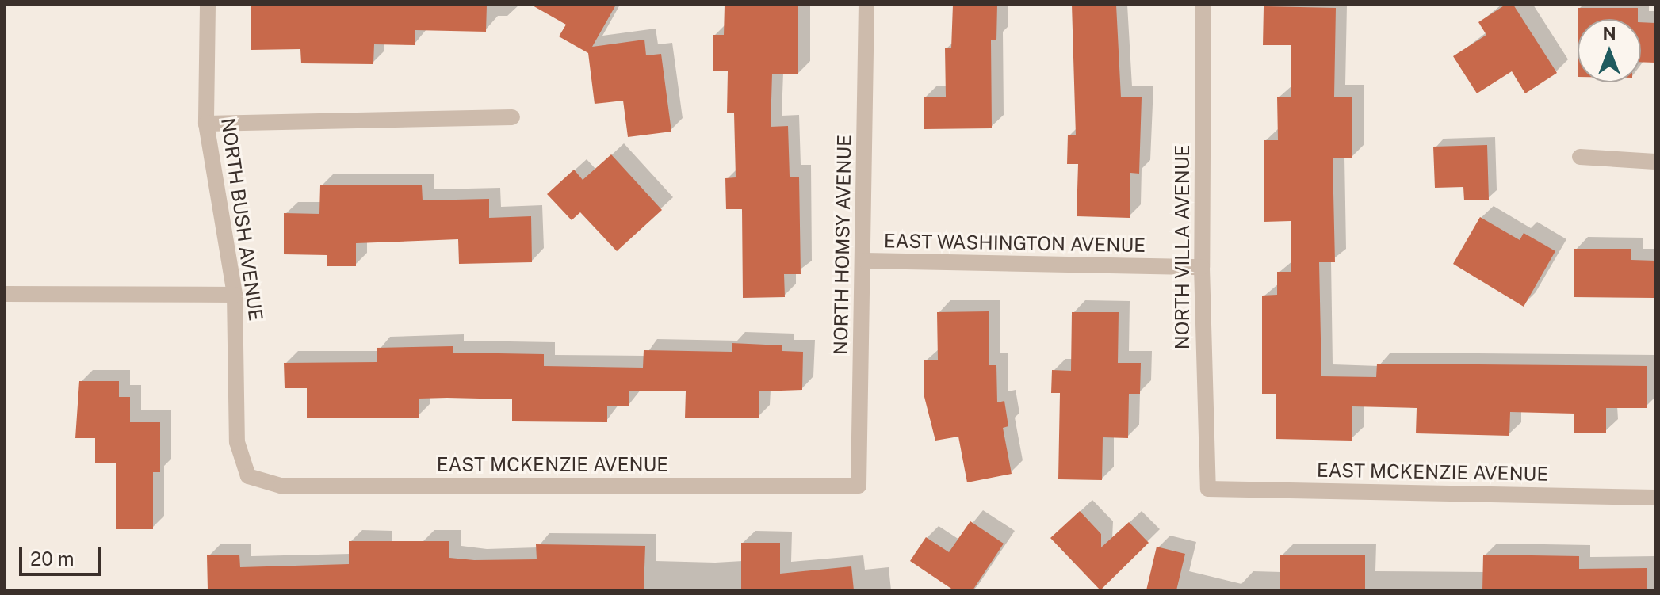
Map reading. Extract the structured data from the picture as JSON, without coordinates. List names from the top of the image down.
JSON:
{
  "streets": {
    "street": [
      "NORTH BUSH AVENUE",
      "EAST WASHINGTON AVENUE",
      "NORTH HOMSY AVENUE",
      "NORTH VILLA AVENUE",
      "EAST MCKENZIE AVENUE"
    ]
  },
  "crossings": [
    ["NORTH BUSH AVENUE", "EAST MCKENZIE AVENUE"],
    ["EAST WASHINGTON AVENUE", "NORTH HOMSY AVENUE"],
    ["EAST WASHINGTON AVENUE", "NORTH VILLA AVENUE"],
    ["NORTH HOMSY AVENUE", "EAST MCKENZIE AVENUE"],
    ["NORTH VILLA AVENUE", "EAST MCKENZIE AVENUE"]
  ],
  "scale_bar": "20 m",
  "north": "top"
}
